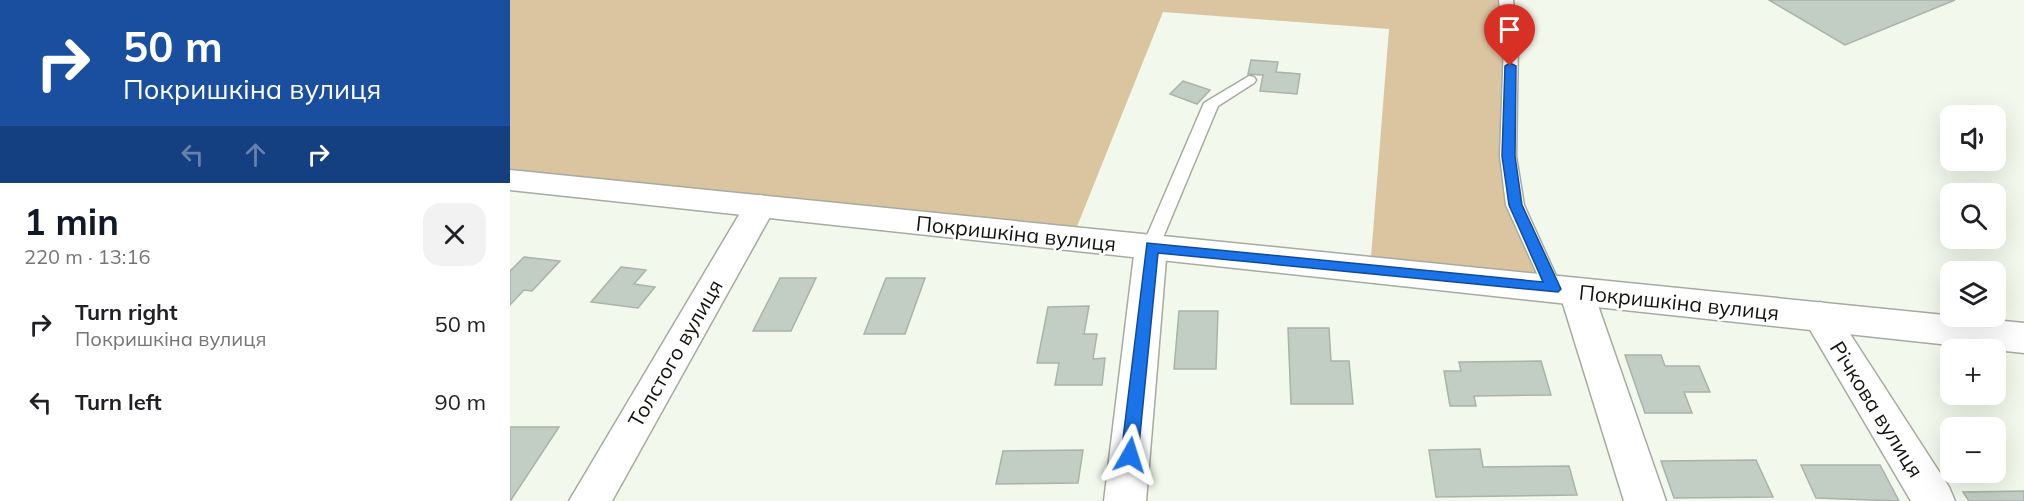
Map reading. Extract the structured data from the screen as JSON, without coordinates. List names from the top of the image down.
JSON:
{
  "streets": {
    "street": ["Покришкіна вулиця", "Толстого вулиця", "Річкова вулиця"]
  },
  "crossings": [
    ["Покришкіна вулиця", "Толстого вулиця"],
    ["Покришкіна вулиця", "Річкова вулиця"]
  ],
  "page": {
    "turn": ["50 m", "Покришкіна вулиця"],
    "map_buttons": ["+", "−"],
    "heading": ["1 min", "220 m · 13:16"],
    "list": [
      {
        "name": "Turn right",
        "note": "Покришкіна вулиця",
        "value": "50 m"
      },
      {
        "name": "Turn left",
        "value": "90 m"
      }
    ]
  }
}
